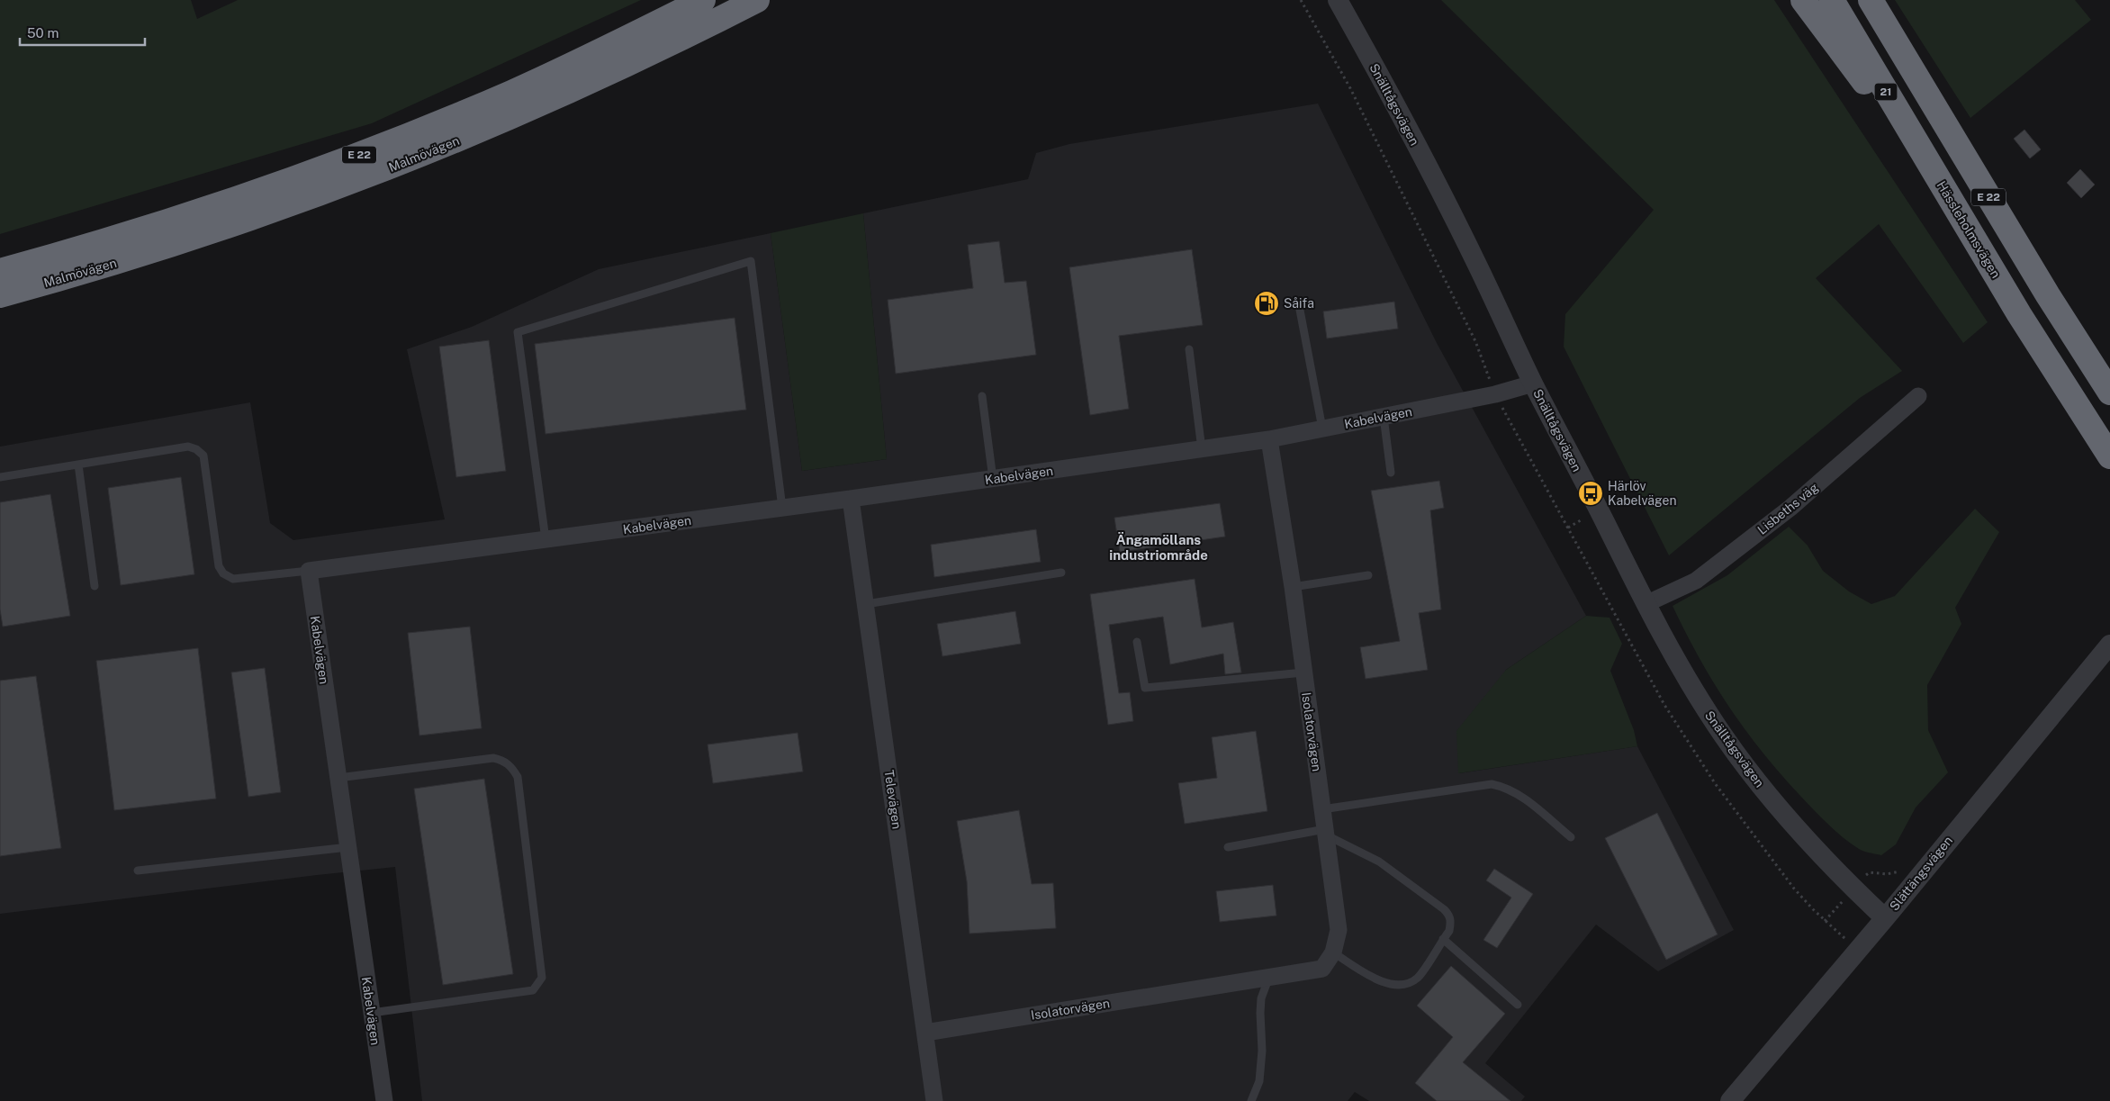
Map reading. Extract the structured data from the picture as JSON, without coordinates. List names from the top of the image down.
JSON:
{
  "streets": {
    "highway": [
      "21",
      "Malmövägen",
      "E 22",
      "Hässleholmsvägen"
    ],
    "street": [
      "Snälltågsvägen",
      "Kabelvägen",
      "Lisbeths väg",
      "Isolatorvägen",
      "Televägen",
      "Slättängsvägen"
    ]
  },
  "crossings": [
    ["Snälltågsvägen", "Kabelvägen"],
    ["Snälltågsvägen", "Lisbeths väg"],
    ["Snälltågsvägen", "Slättängsvägen"],
    ["E 22", "Hässleholmsvägen"],
    ["Kabelvägen", "Isolatorvägen"],
    ["Kabelvägen", "Televägen"],
    ["Isolatorvägen", "Televägen"]
  ],
  "districts": ["Ängamöllans industriområde"],
  "places": {
    "fuel station": ["Såifa"],
    "bus stop": ["Härlöv Kabelvägen"]
  },
  "scale_bar": "50 m"
}
